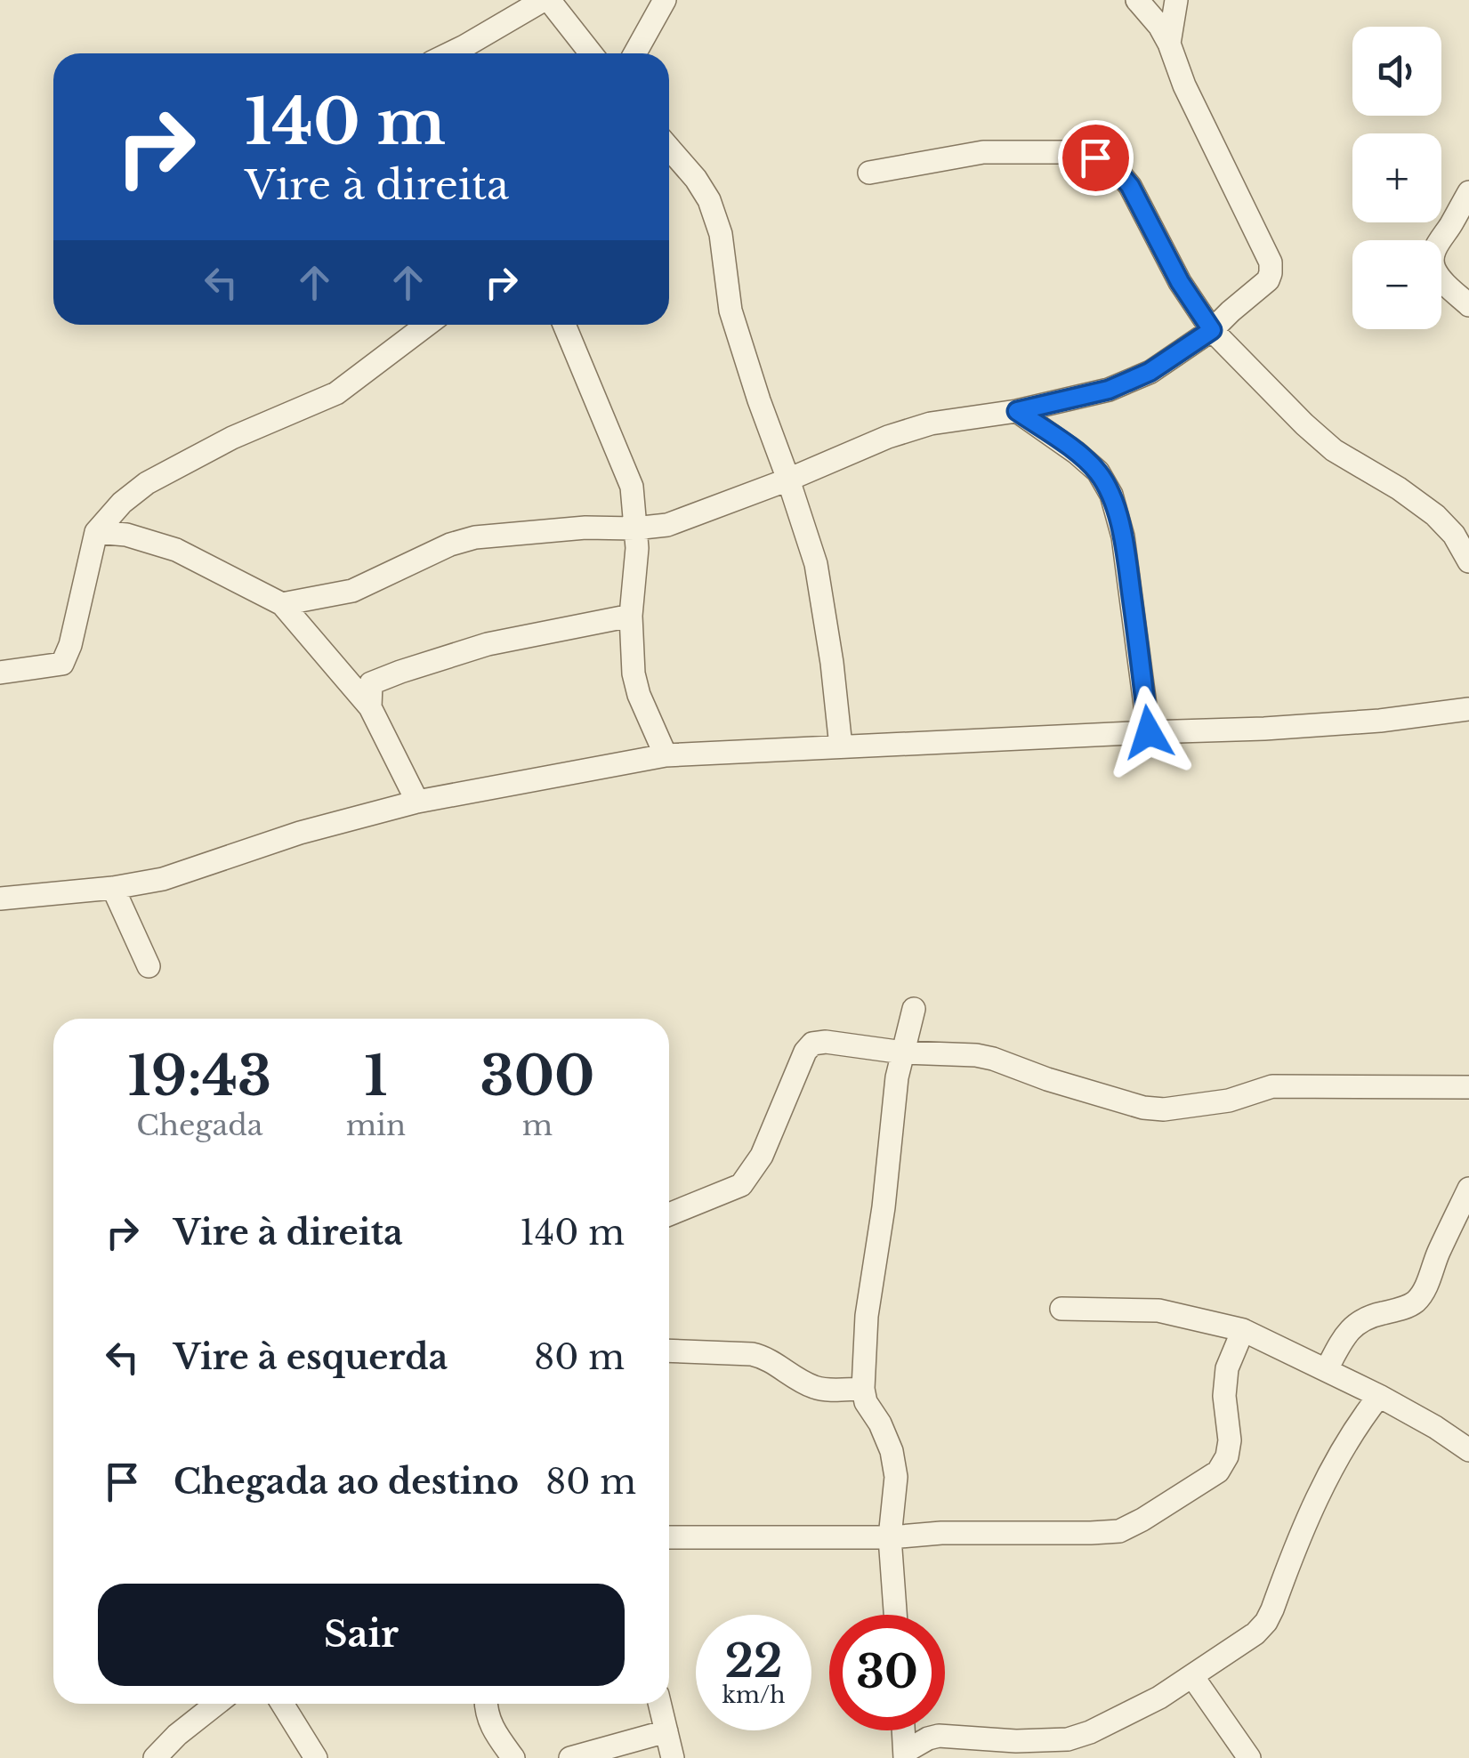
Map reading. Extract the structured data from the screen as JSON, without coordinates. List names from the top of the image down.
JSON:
{
  "page": {
    "map_buttons": ["+", "−"],
    "turn": ["140 m", "Vire à direita"],
    "eta": [
      "19:43",
      "Chegada",
      "1",
      "min",
      "300",
      "m"
    ],
    "list": [
      {
        "name": "Vire à direita",
        "value": "140 m"
      },
      {
        "name": "Vire à esquerda",
        "value": "80 m"
      },
      {
        "name": "Chegada ao destino",
        "value": "80 m"
      }
    ],
    "buttons": "Sair",
    "speed": "22 km/h",
    "limit": "30"
  }
}
